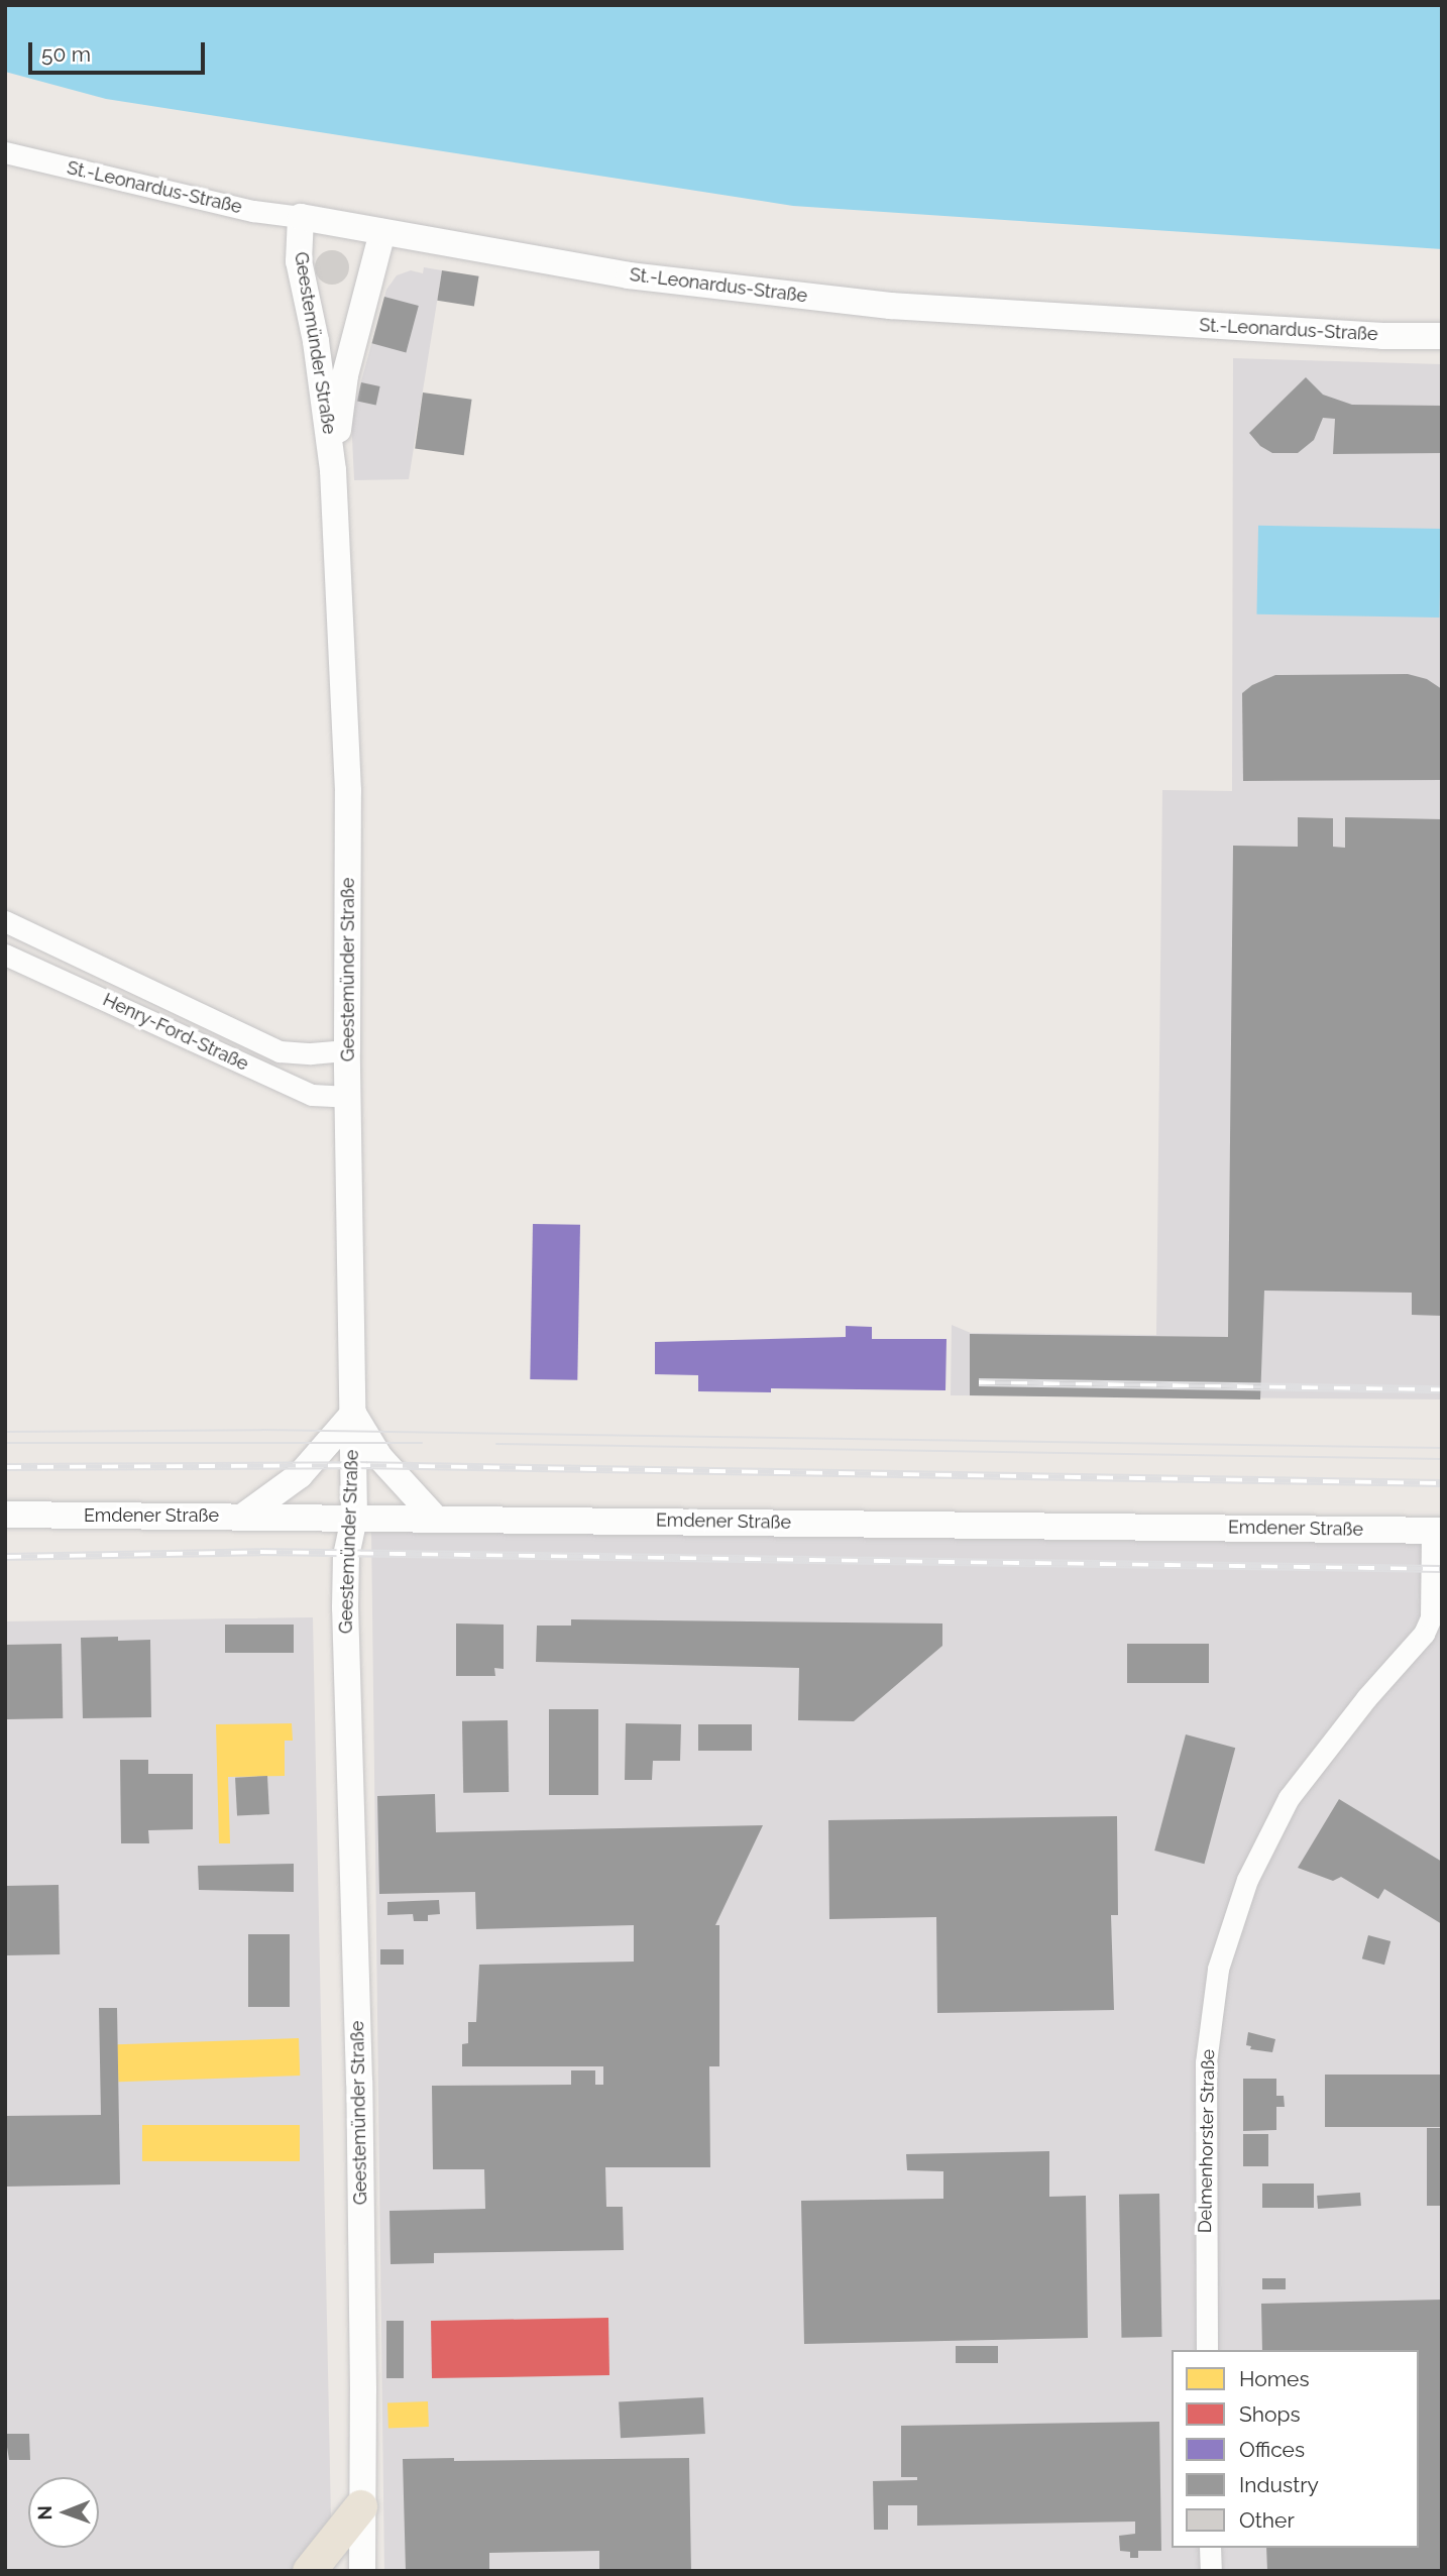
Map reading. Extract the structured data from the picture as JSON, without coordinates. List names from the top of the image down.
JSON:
{
  "streets": {
    "street": [
      "St.-Leonardus-Straße",
      "Geestemünder Straße",
      "Henry-Ford-Straße",
      "Emdener Straße",
      "Delmenhorster Straße"
    ]
  },
  "crossings": [
    ["St.-Leonardus-Straße", "Geestemünder Straße"],
    ["Geestemünder Straße", "Henry-Ford-Straße"],
    ["Geestemünder Straße", "Emdener Straße"],
    ["Emdener Straße", "Delmenhorster Straße"]
  ],
  "legend": [
    "Homes",
    "Shops",
    "Offices",
    "Industry",
    "Other"
  ],
  "scale_bar": "50 m",
  "north": "left"
}
